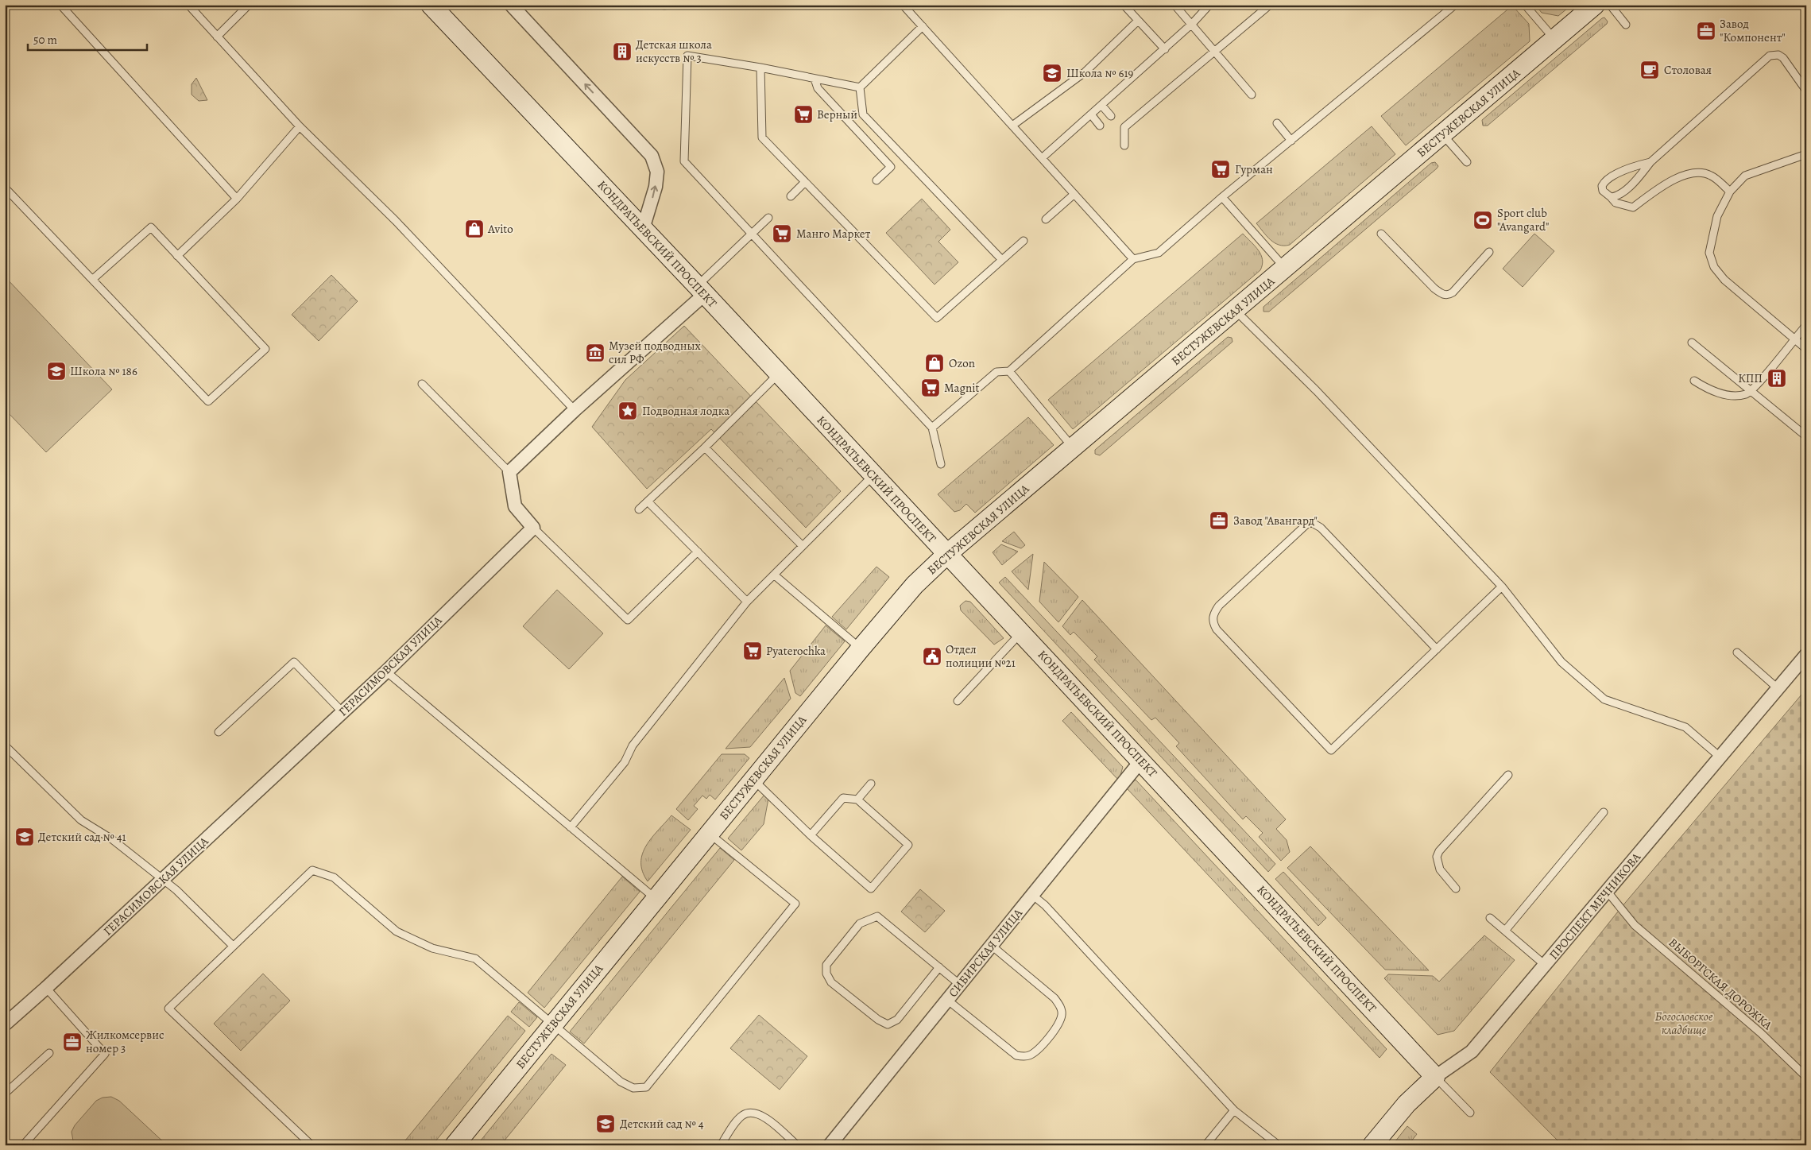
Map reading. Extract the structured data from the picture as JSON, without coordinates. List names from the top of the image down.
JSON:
{
  "streets": {
    "street": [
      "БЕСТУЖЕВСКАЯ УЛИЦА",
      "КОНДРАТЬЕВСКИЙ ПРОСПЕКТ",
      "ГЕРАСИМОВСКАЯ УЛИЦА",
      "ПРОСПЕКТ МЕЧНИКОВА",
      "СИБИРСКАЯ УЛИЦА"
    ],
    "lane": ["ВЫБОРГСКАЯ ДОРОЖКА"]
  },
  "crossings": [
    ["БЕСТУЖЕВСКАЯ УЛИЦА", "КОНДРАТЬЕВСКИЙ ПРОСПЕКТ"],
    ["КОНДРАТЬЕВСКИЙ ПРОСПЕКТ", "ПРОСПЕКТ МЕЧНИКОВА"],
    ["КОНДРАТЬЕВСКИЙ ПРОСПЕКТ", "СИБИРСКАЯ УЛИЦА"],
    ["ПРОСПЕКТ МЕЧНИКОВА", "ВЫБОРГСКАЯ ДОРОЖКА"]
  ],
  "parks": ["Богословское кладбище"],
  "places": {
    "office": ["Завод \"Компонент\"", "Завод \"Авангард\"", "Жилкомсервис номер 3"],
    "building": ["Детская школа искусств № 3", "КПП"],
    "cafe": ["Столовая"],
    "school or university": [
      "Школа № 619",
      "Школа № 186",
      "Детский сад № 41",
      "Детский сад № 4"
    ],
    "supermarket": [
      "Верный",
      "Гурман",
      "Манго Маркет",
      "Magnit",
      "Pyaterochka"
    ],
    "sports": ["Sport club \"Avangard\""],
    "shop": ["Avito", "Ozon"],
    "museum": ["Музей подводных сил РФ"],
    "place": ["Подводная лодка"],
    "public building": ["Отдел полиции №21"]
  },
  "scale_bar": "50 m"
}
